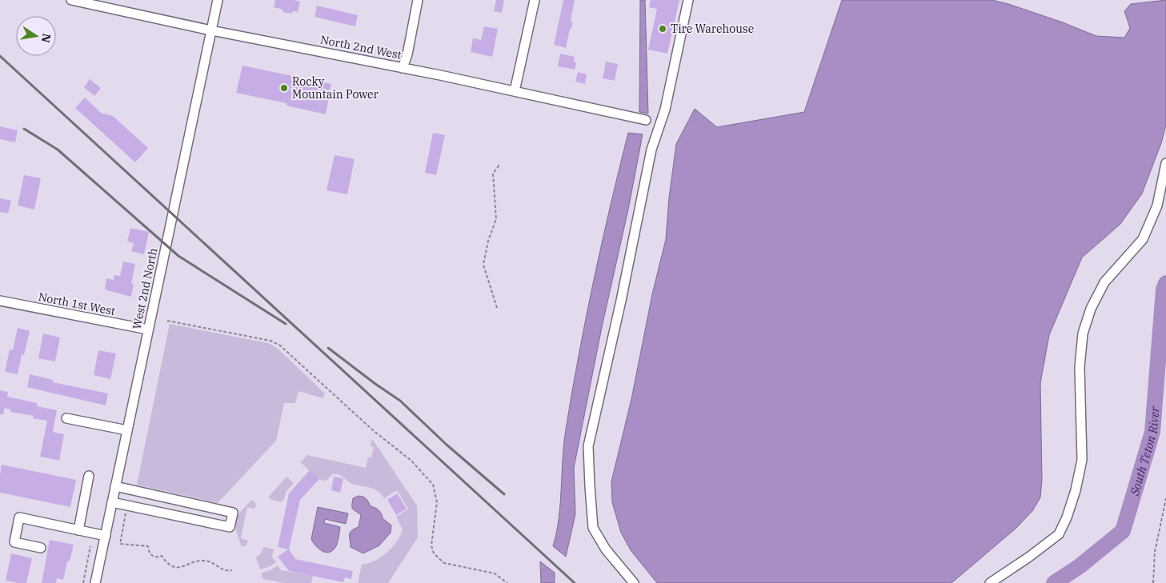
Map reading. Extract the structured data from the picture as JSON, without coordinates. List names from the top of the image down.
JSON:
{
  "streets": {
    "street": ["North 2nd West", "West 2nd North", "North 1st West"]
  },
  "crossings": [
    ["North 2nd West", "West 2nd North"],
    ["West 2nd North", "North 1st West"]
  ],
  "water": ["South Teton River"],
  "places": ["Tire Warehouse", "Rocky Mountain Power"],
  "north": "right"
}
